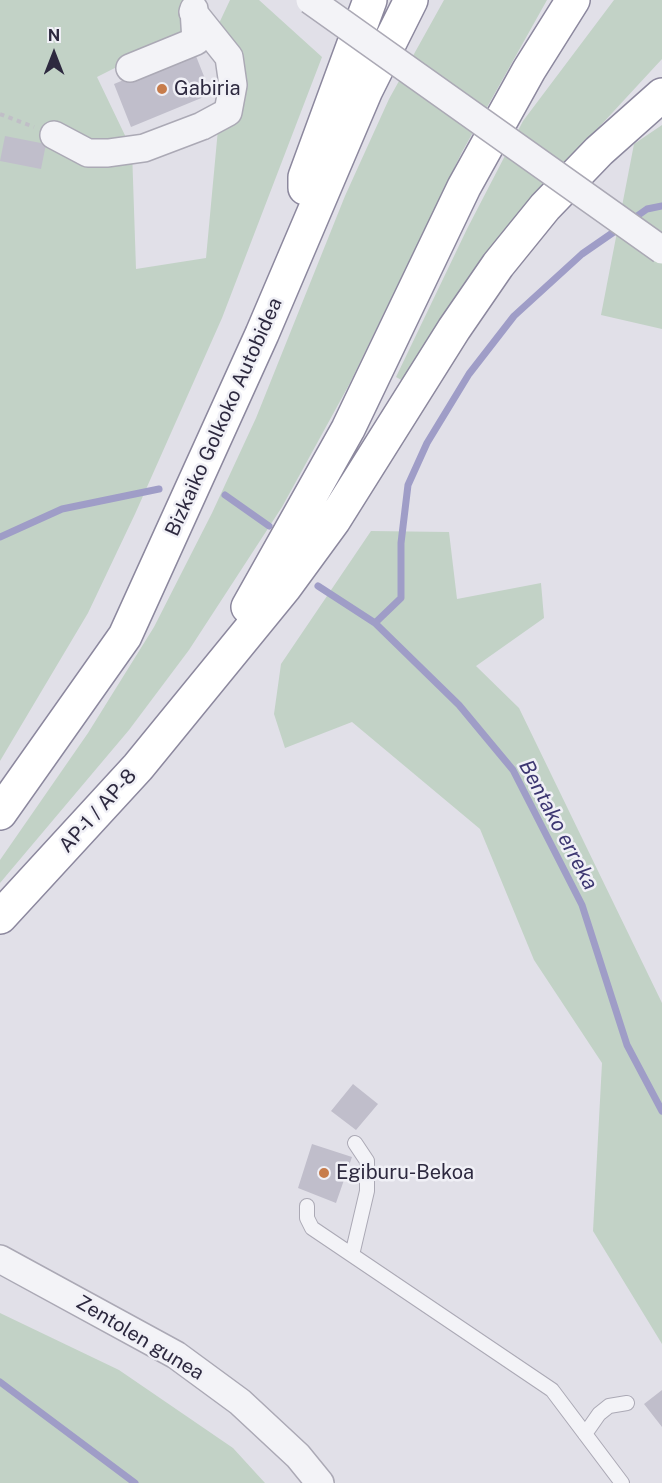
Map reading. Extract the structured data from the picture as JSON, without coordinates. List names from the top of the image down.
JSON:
{
  "streets": {
    "highway": ["Bizkaiko Golkoko Autobidea", "AP-1 / AP-8"],
    "street": ["Zentolen gunea"]
  },
  "water": ["Bentako erreka"],
  "places": ["Gabiria", "Egiburu-Bekoa"],
  "north": "top"
}
